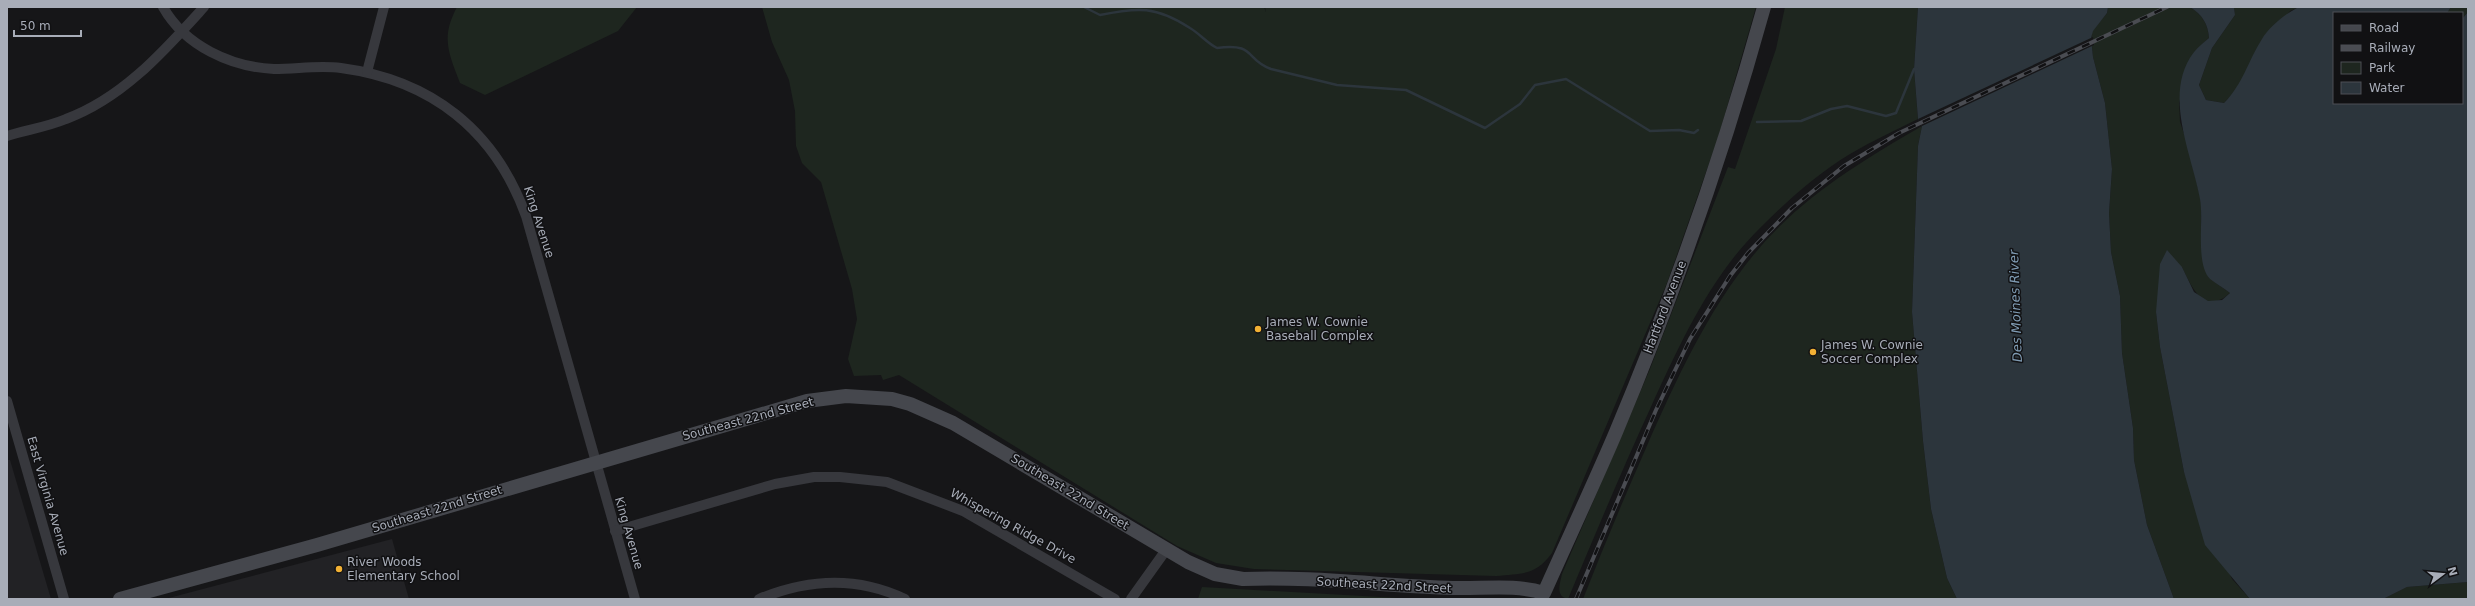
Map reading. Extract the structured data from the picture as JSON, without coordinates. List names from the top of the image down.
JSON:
{
  "streets": {
    "street": [
      "King Avenue",
      "Hartford Avenue",
      "Southeast 22nd Street",
      "East Virginia Avenue",
      "Whispering Ridge Drive"
    ]
  },
  "crossings": [
    ["King Avenue", "Southeast 22nd Street"],
    ["King Avenue", "Whispering Ridge Drive"],
    ["Hartford Avenue", "Southeast 22nd Street"]
  ],
  "water": ["Des Moines River"],
  "places": ["James W. Cownie Baseball Complex", "James W. Cownie Soccer Complex", "River Woods Elementary School"],
  "legend": [
    "Road",
    "Railway",
    "Park",
    "Water"
  ],
  "scale_bar": "50 m",
  "north": "right"
}
